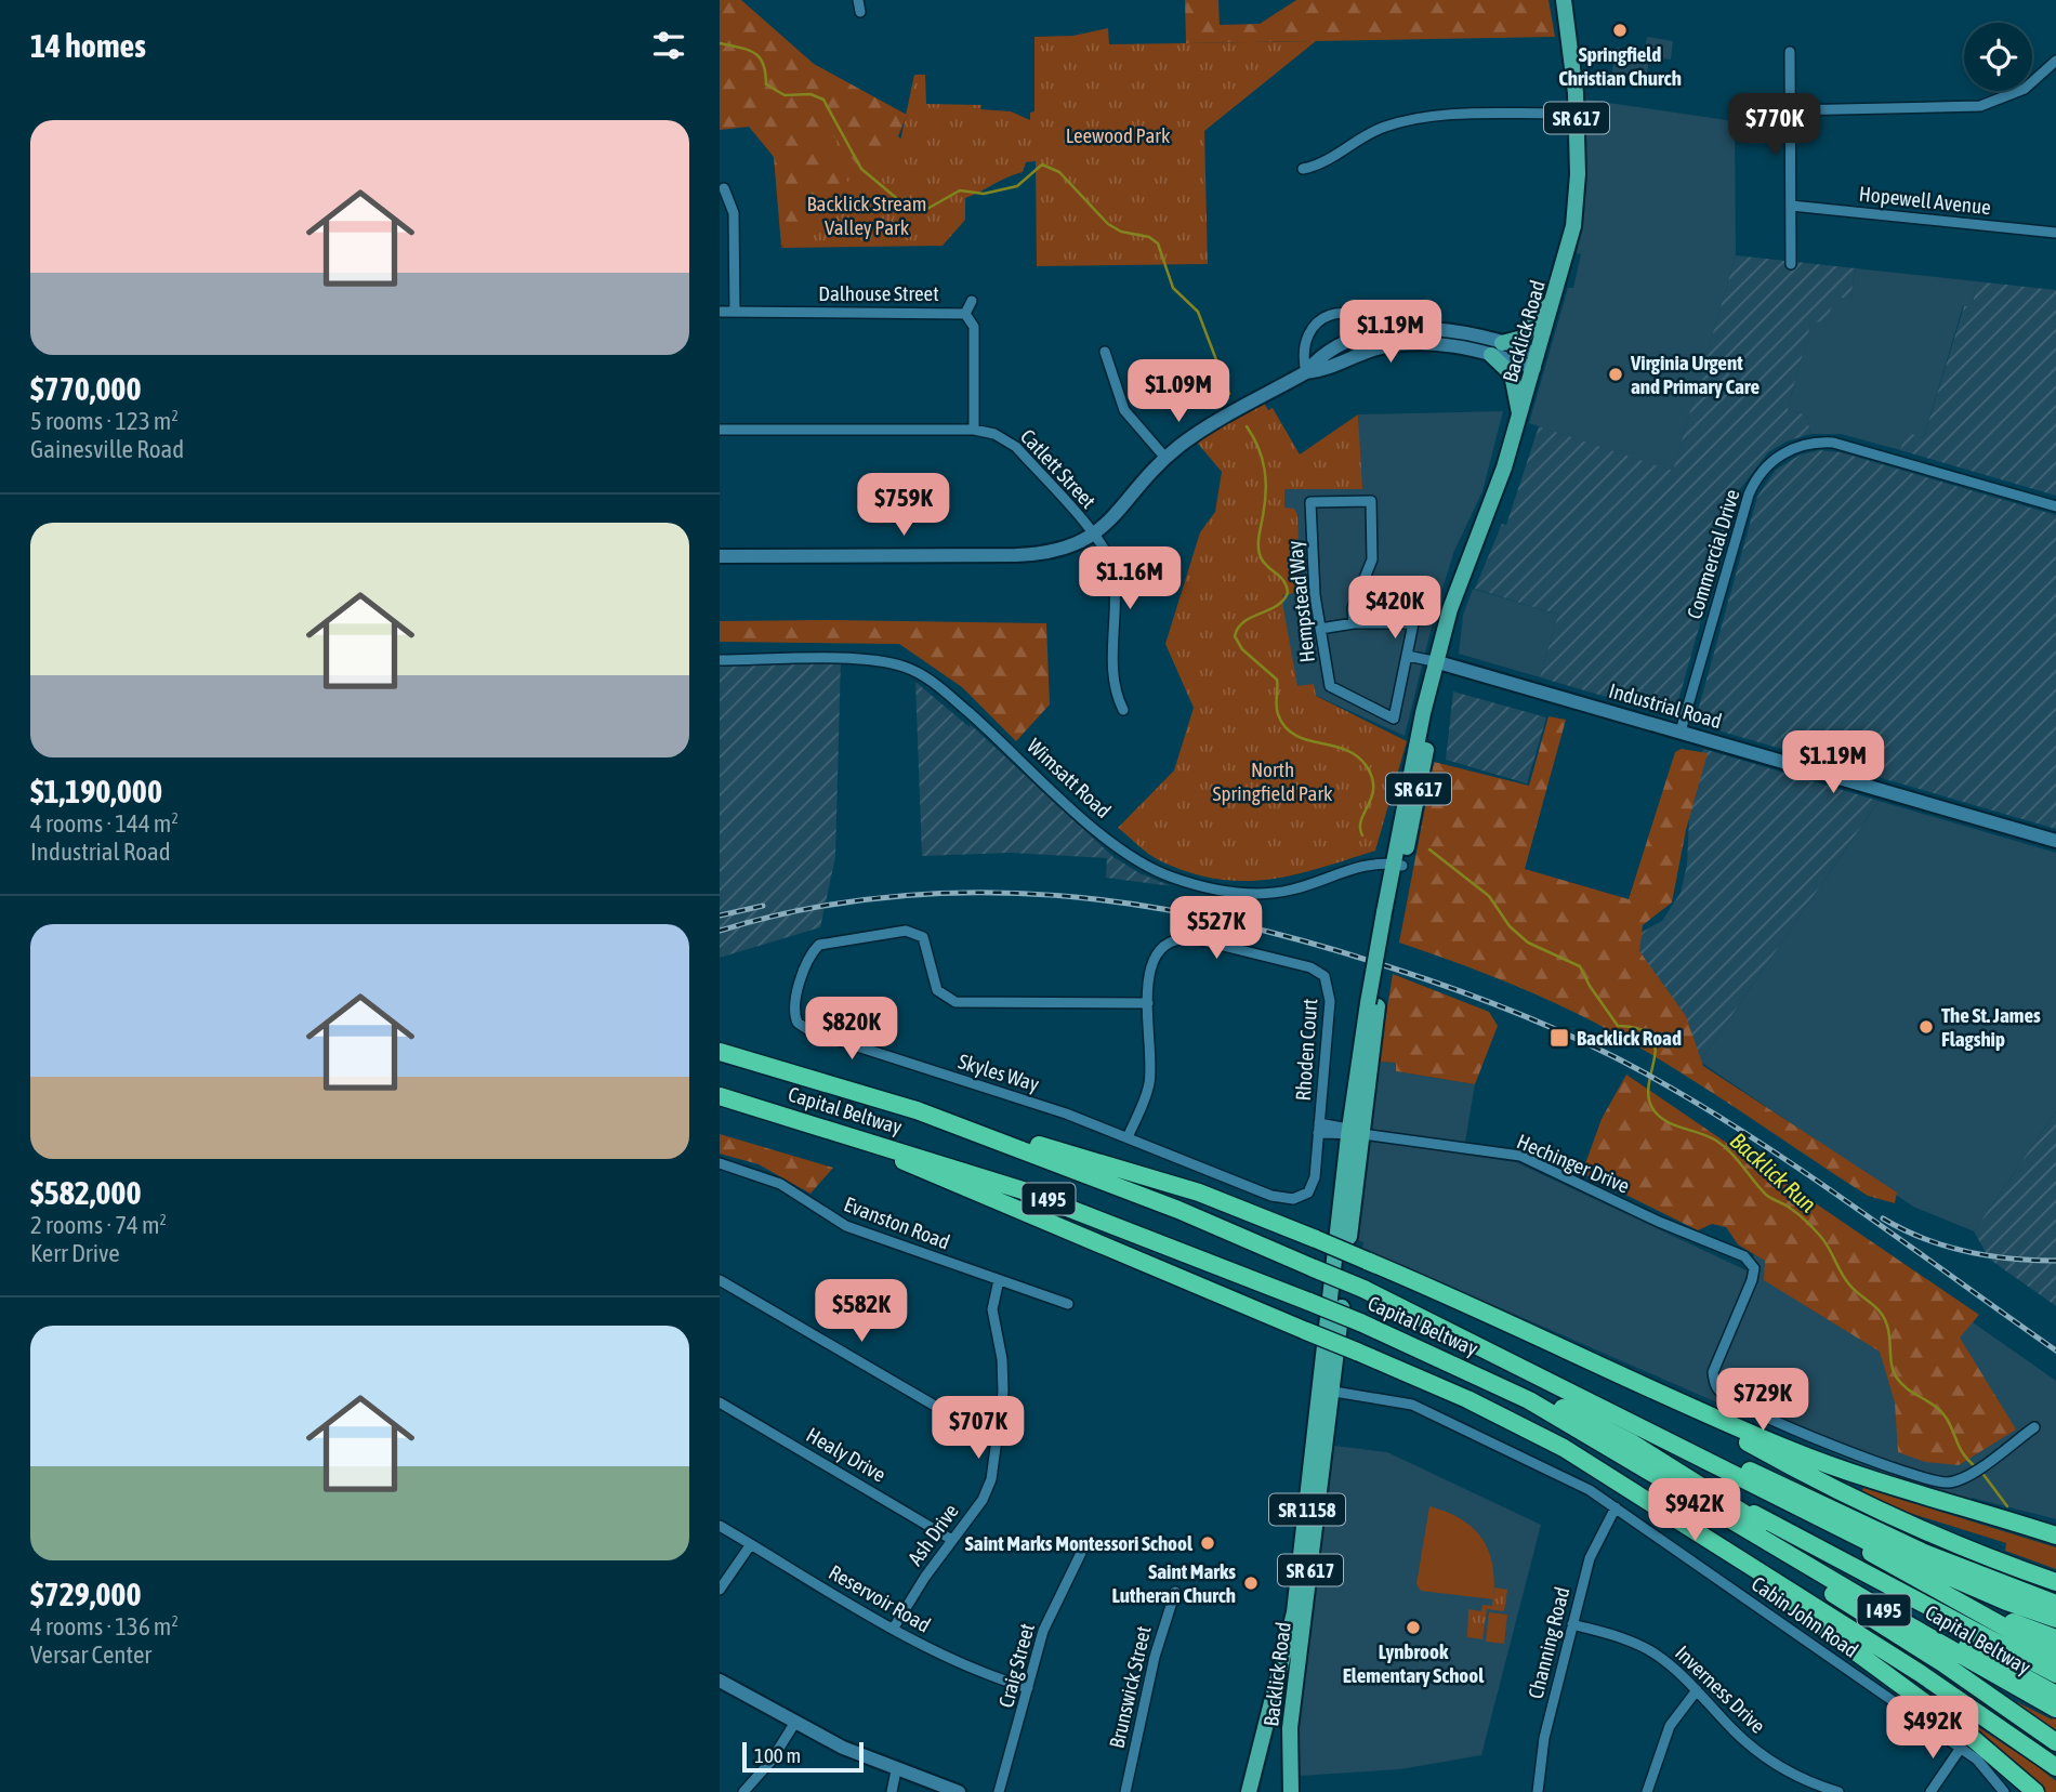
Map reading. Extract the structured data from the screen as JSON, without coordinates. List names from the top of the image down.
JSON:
{
  "streets": {
    "highway": ["Capital Beltway", "I 495"],
    "main road": ["SR 617", "Backlick Road", "SR 1158"],
    "street": [
      "Hopewell Avenue",
      "Dalhouse Street",
      "Catlett Street",
      "Commercial Drive",
      "Hempstead Way",
      "Industrial Road",
      "Wimsatt Road",
      "Rhoden Court",
      "Skyles Way",
      "Hechinger Drive",
      "Evanston Road",
      "Healy Drive",
      "Ash Drive",
      "Reservoir Road",
      "Cabin John Road",
      "Channing Road",
      "Craig Street",
      "Brunswick Street",
      "Inverness Drive"
    ]
  },
  "crossings": [
    ["Dalhouse Street", "Catlett Street"],
    ["Backlick Road", "Industrial Road"],
    ["Backlick Road", "Wimsatt Road"],
    ["Backlick Road", "Hechinger Drive"],
    ["Backlick Road", "Cabin John Road"],
    ["Commercial Drive", "Industrial Road"],
    ["Rhoden Court", "Skyles Way"],
    ["Evanston Road", "Ash Drive"],
    ["Healy Drive", "Ash Drive"],
    ["Ash Drive", "Reservoir Road"],
    ["Reservoir Road", "Craig Street"],
    ["Cabin John Road", "Channing Road"],
    ["Channing Road", "Inverness Drive"]
  ],
  "water": ["Backlick Run"],
  "parks": ["Leewood Park", "Backlick Stream Valley Park", "North Springfield Park"],
  "places": {
    "other": [
      "Springfield Christian Church",
      "Virginia Urgent and Primary Care",
      "The St. James Flagship",
      "Saint Marks Montessori School",
      "Saint Marks Lutheran Church",
      "Lynbrook Elementary School"
    ],
    "transit": ["Backlick Road"]
  },
  "scale_bar": "100 m",
  "page": {
    "heading": "14 homes",
    "list": [
      {
        "name": "$770,000",
        "note": "5 rooms · 123 m² · Gainesville Road"
      },
      {
        "name": "$1,190,000",
        "note": "4 rooms · 144 m² · Industrial Road"
      },
      {
        "name": "$582,000",
        "note": "2 rooms · 74 m² · Kerr Drive"
      },
      {
        "name": "$729,000",
        "note": "4 rooms · 136 m² · Versar Center"
      }
    ],
    "price": [
      "$770K",
      "$1.19M",
      "$1.09M",
      "$759K",
      "$1.16M",
      "$420K",
      "$1.19M",
      "$527K",
      "$820K",
      "$582K",
      "$729K",
      "$707K",
      "$942K",
      "$492K"
    ],
    "scale": "100 m"
  }
}
